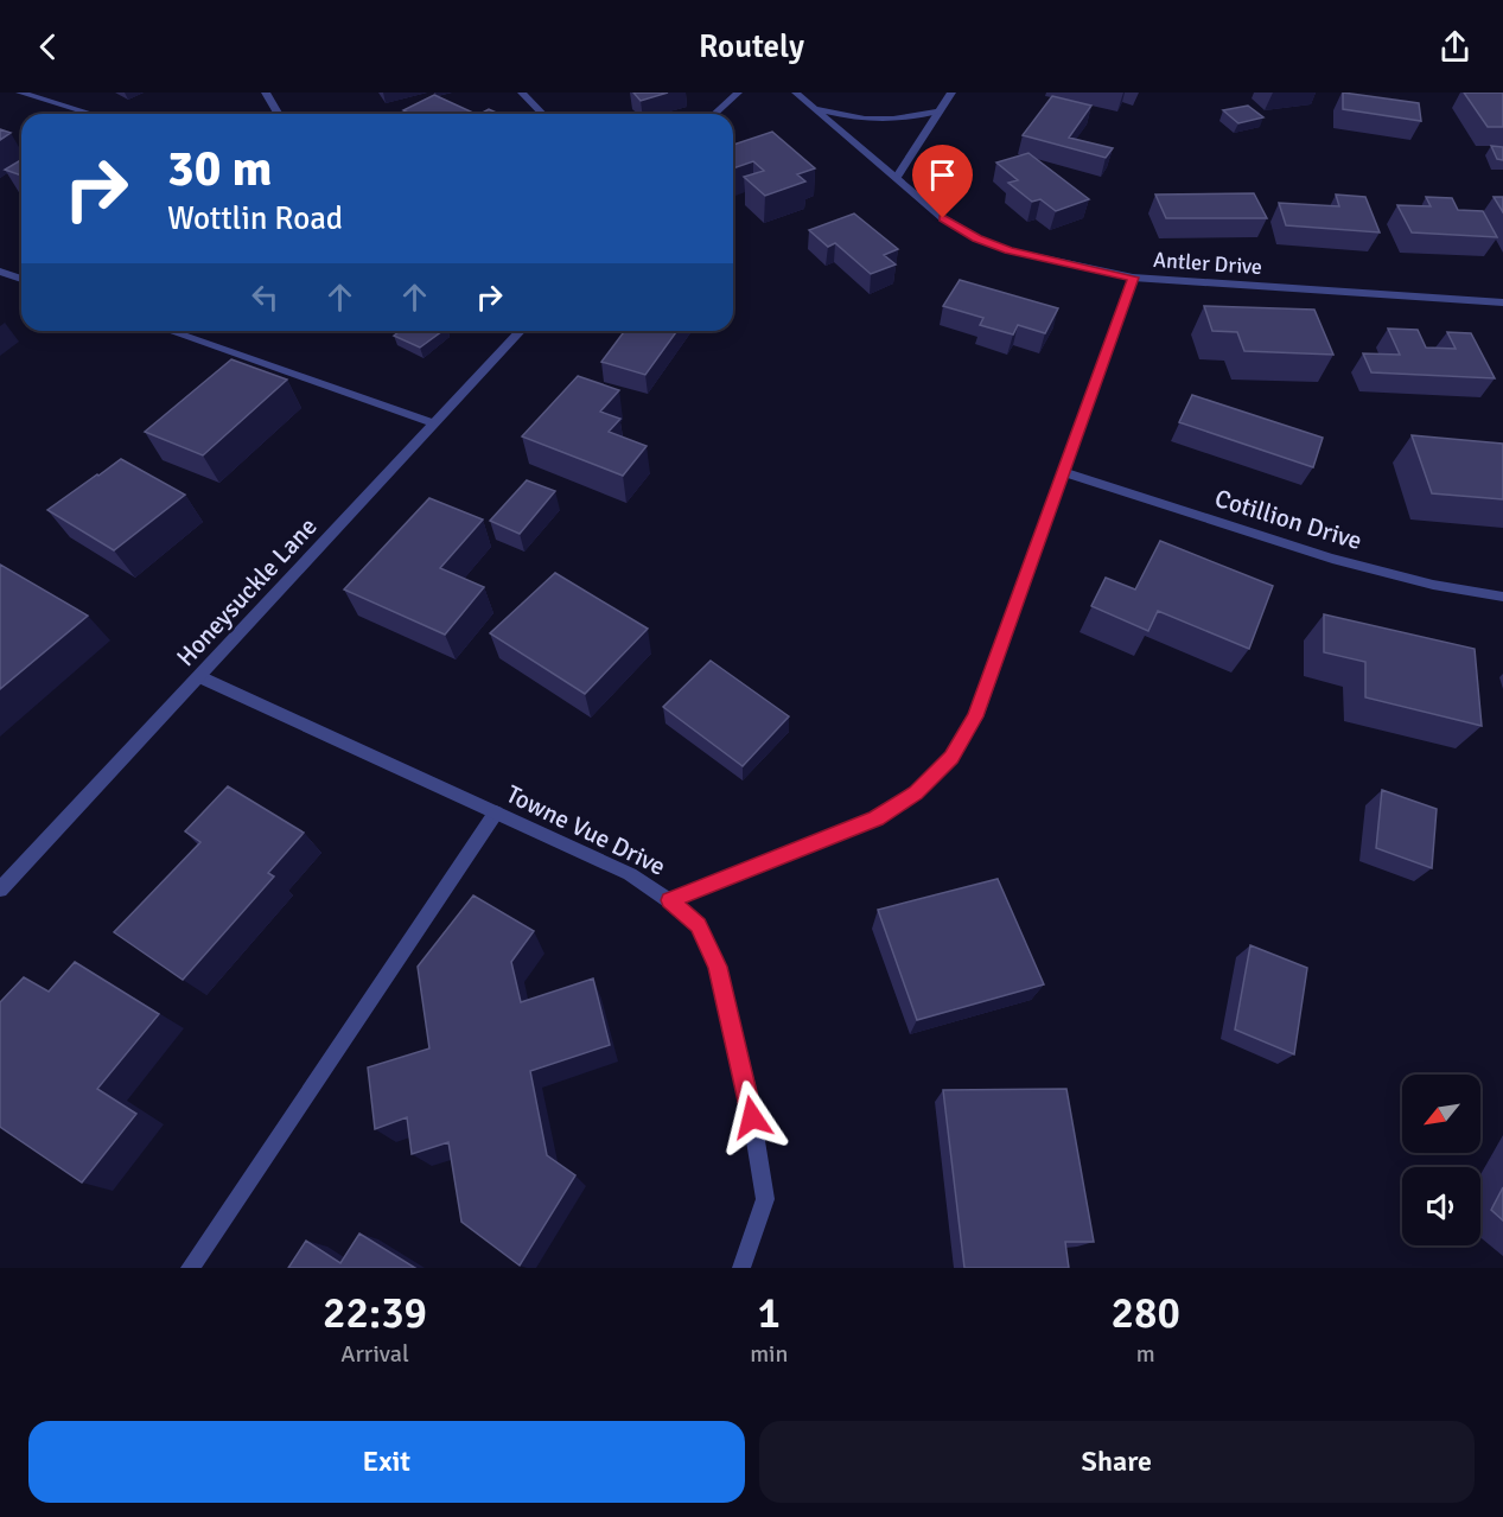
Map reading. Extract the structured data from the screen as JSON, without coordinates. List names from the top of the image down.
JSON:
{
  "streets": {
    "street": [
      "Antler Drive",
      "Cotillion Drive",
      "Honeysuckle Lane",
      "Towne Vue Drive"
    ]
  },
  "crossings": [
    ["Honeysuckle Lane", "Towne Vue Drive"]
  ],
  "north": "bottom left",
  "page": {
    "header": "Routely",
    "turn": ["30 m", "Wottlin Road"],
    "eta": [
      "22:39",
      "Arrival",
      "1",
      "min",
      "280",
      "m"
    ],
    "buttons": ["Exit", "Share"]
  }
}
